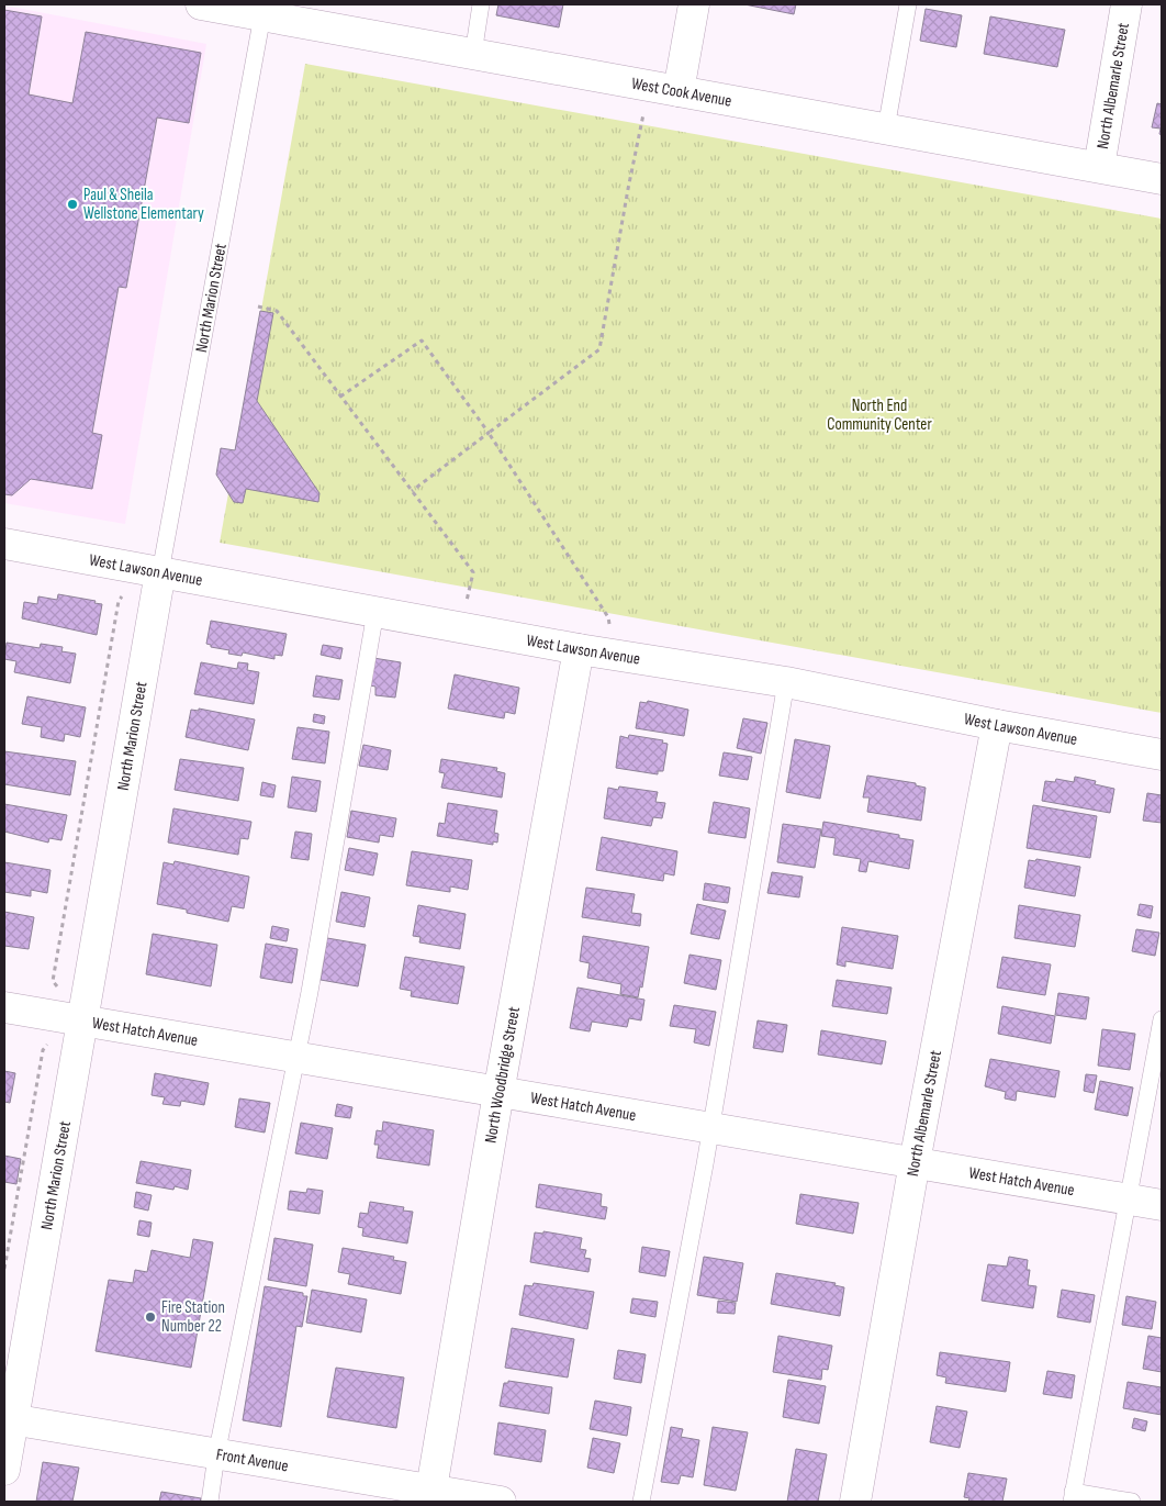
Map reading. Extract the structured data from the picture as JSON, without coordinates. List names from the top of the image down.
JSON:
{
  "streets": {
    "street": [
      "North Albemarle Street",
      "West Cook Avenue",
      "North Marion Street",
      "West Lawson Avenue",
      "West Hatch Avenue",
      "North Woodbridge Street",
      "Front Avenue"
    ]
  },
  "crossings": [
    ["North Albemarle Street", "West Cook Avenue"],
    ["North Albemarle Street", "West Lawson Avenue"],
    ["North Albemarle Street", "West Hatch Avenue"],
    ["West Cook Avenue", "North Marion Street"],
    ["North Marion Street", "West Lawson Avenue"],
    ["North Marion Street", "West Hatch Avenue"],
    ["North Marion Street", "Front Avenue"],
    ["West Lawson Avenue", "North Woodbridge Street"],
    ["West Hatch Avenue", "North Woodbridge Street"],
    ["North Woodbridge Street", "Front Avenue"]
  ],
  "parks": ["North End Community Center"],
  "places": ["Paul & Sheila Wellstone Elementary", "Fire Station Number 22"]
}
